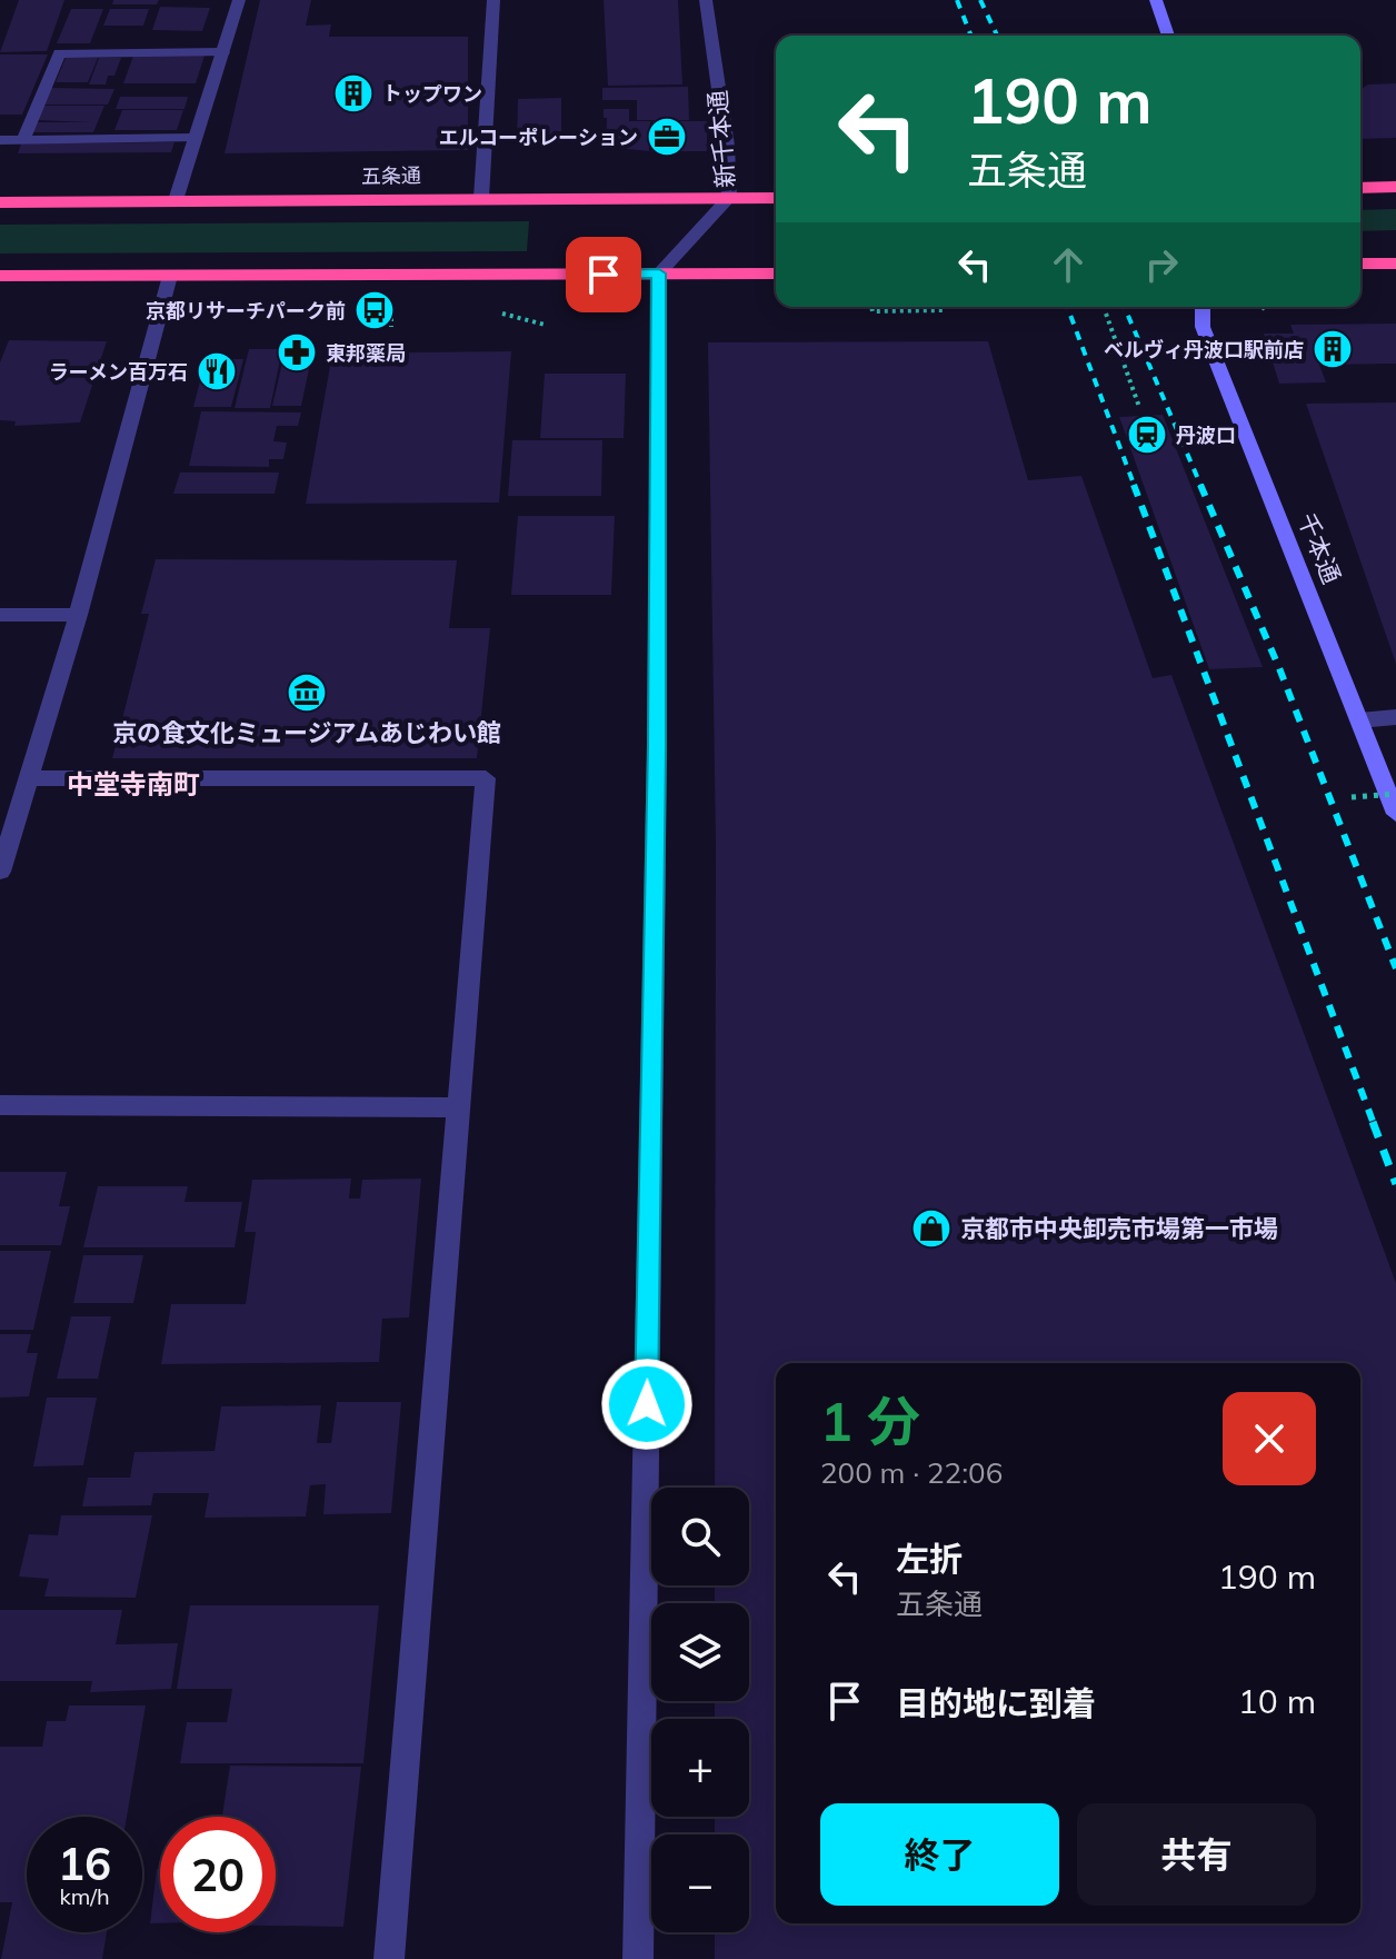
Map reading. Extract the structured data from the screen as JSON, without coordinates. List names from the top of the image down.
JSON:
{
  "streets": {
    "highway": ["五条通"],
    "street": ["新千本通", "千本通"]
  },
  "crossings": [
    ["新千本通", "五条通"]
  ],
  "districts": ["中堂寺南町"],
  "places": {
    "building": ["トップワン", "ベルヴィ丹波口駅前店"],
    "office": ["エルコーポレーション"],
    "bus stop": ["京都リサーチパーク前"],
    "pharmacy": ["東邦薬局"],
    "restaurant": ["ラーメン百万石"],
    "station": ["丹波口"],
    "museum": ["京の食文化ミュージアムあじわい館"],
    "shop": ["京都市中央卸売市場第一市場"]
  },
  "page": {
    "turn": ["190 m", "五条通"],
    "heading": ["1 分", "200 m · 22:06"],
    "map_buttons": ["+", "−"],
    "list": [
      {
        "name": "左折",
        "note": "五条通",
        "value": "190 m"
      },
      {
        "name": "目的地に到着",
        "value": "10 m"
      }
    ],
    "buttons": ["終了", "共有"],
    "speed": "16 km/h",
    "limit": "20"
  }
}
